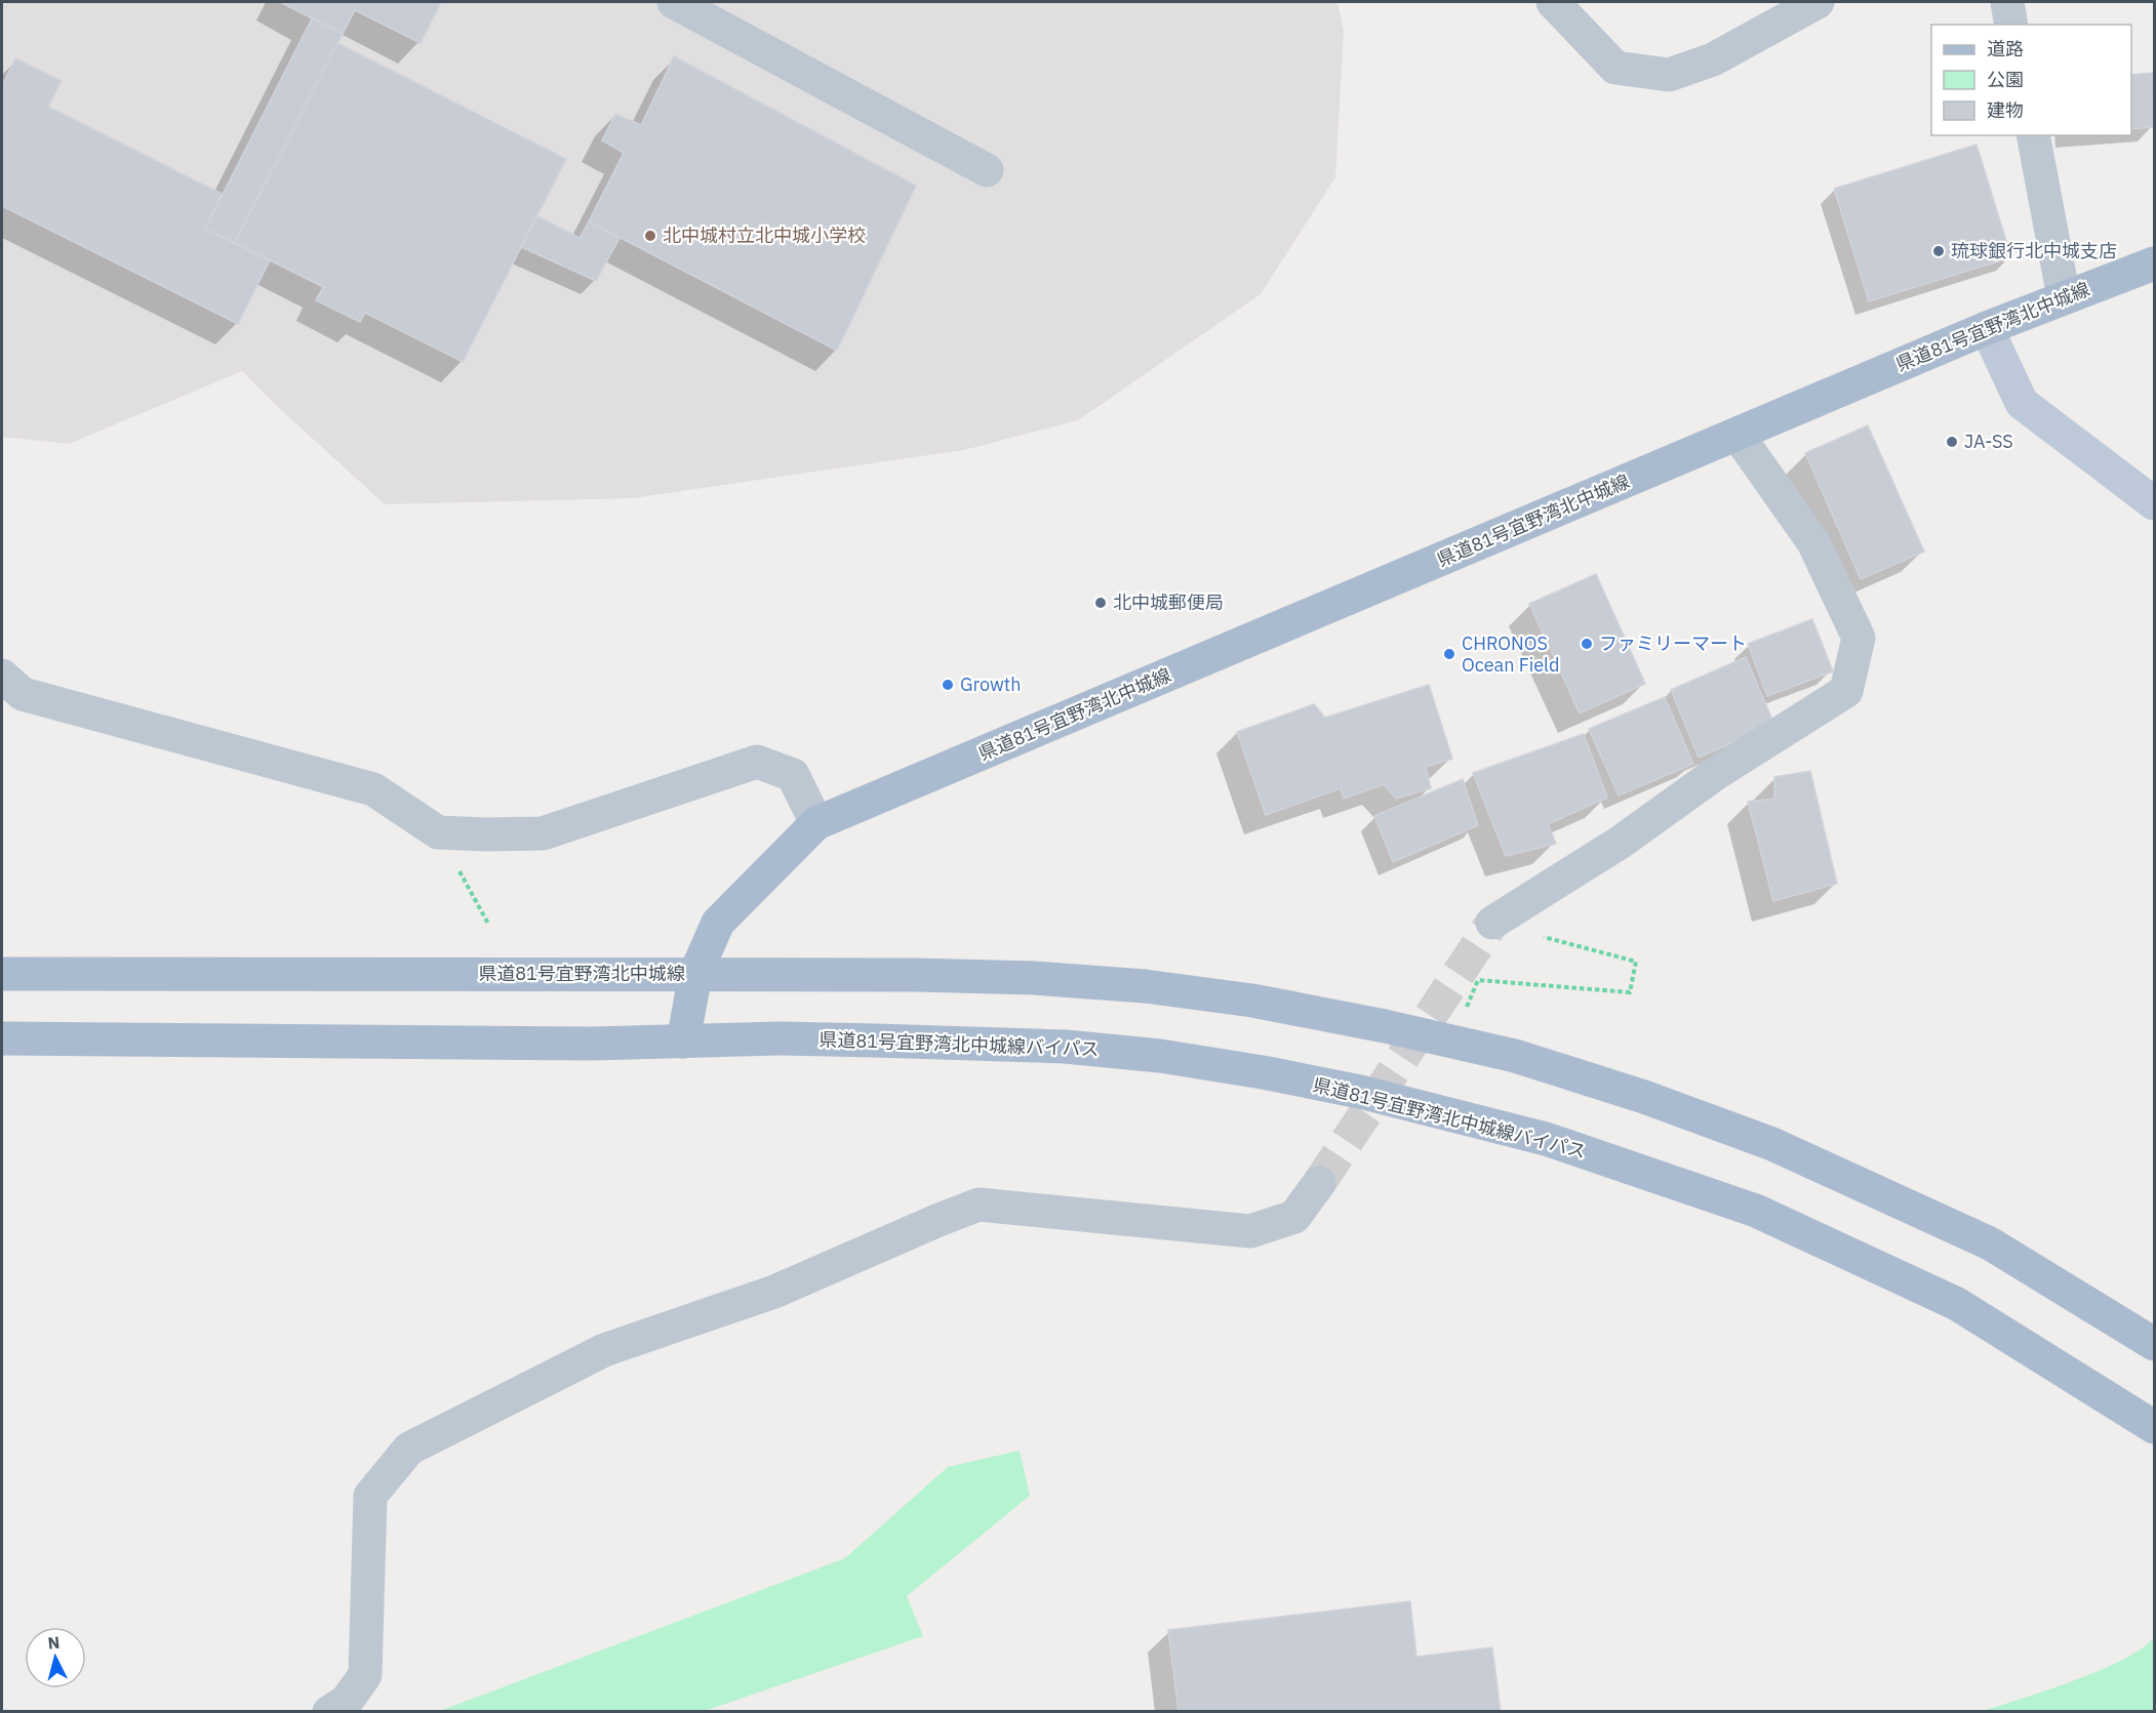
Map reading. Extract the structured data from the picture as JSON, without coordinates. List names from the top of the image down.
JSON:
{
  "streets": {
    "main road": ["県道81号宜野湾北中城線", "県道81号宜野湾北中城線バイパス"]
  },
  "places": [
    "北中城村立北中城小学校",
    "琉球銀行北中城支店",
    "JA-SS",
    "北中城郵便局",
    "ファミリーマート",
    "CHRONOS Ocean Field",
    "Growth"
  ],
  "legend": ["道路", "公園", "建物"],
  "north": "top"
}
